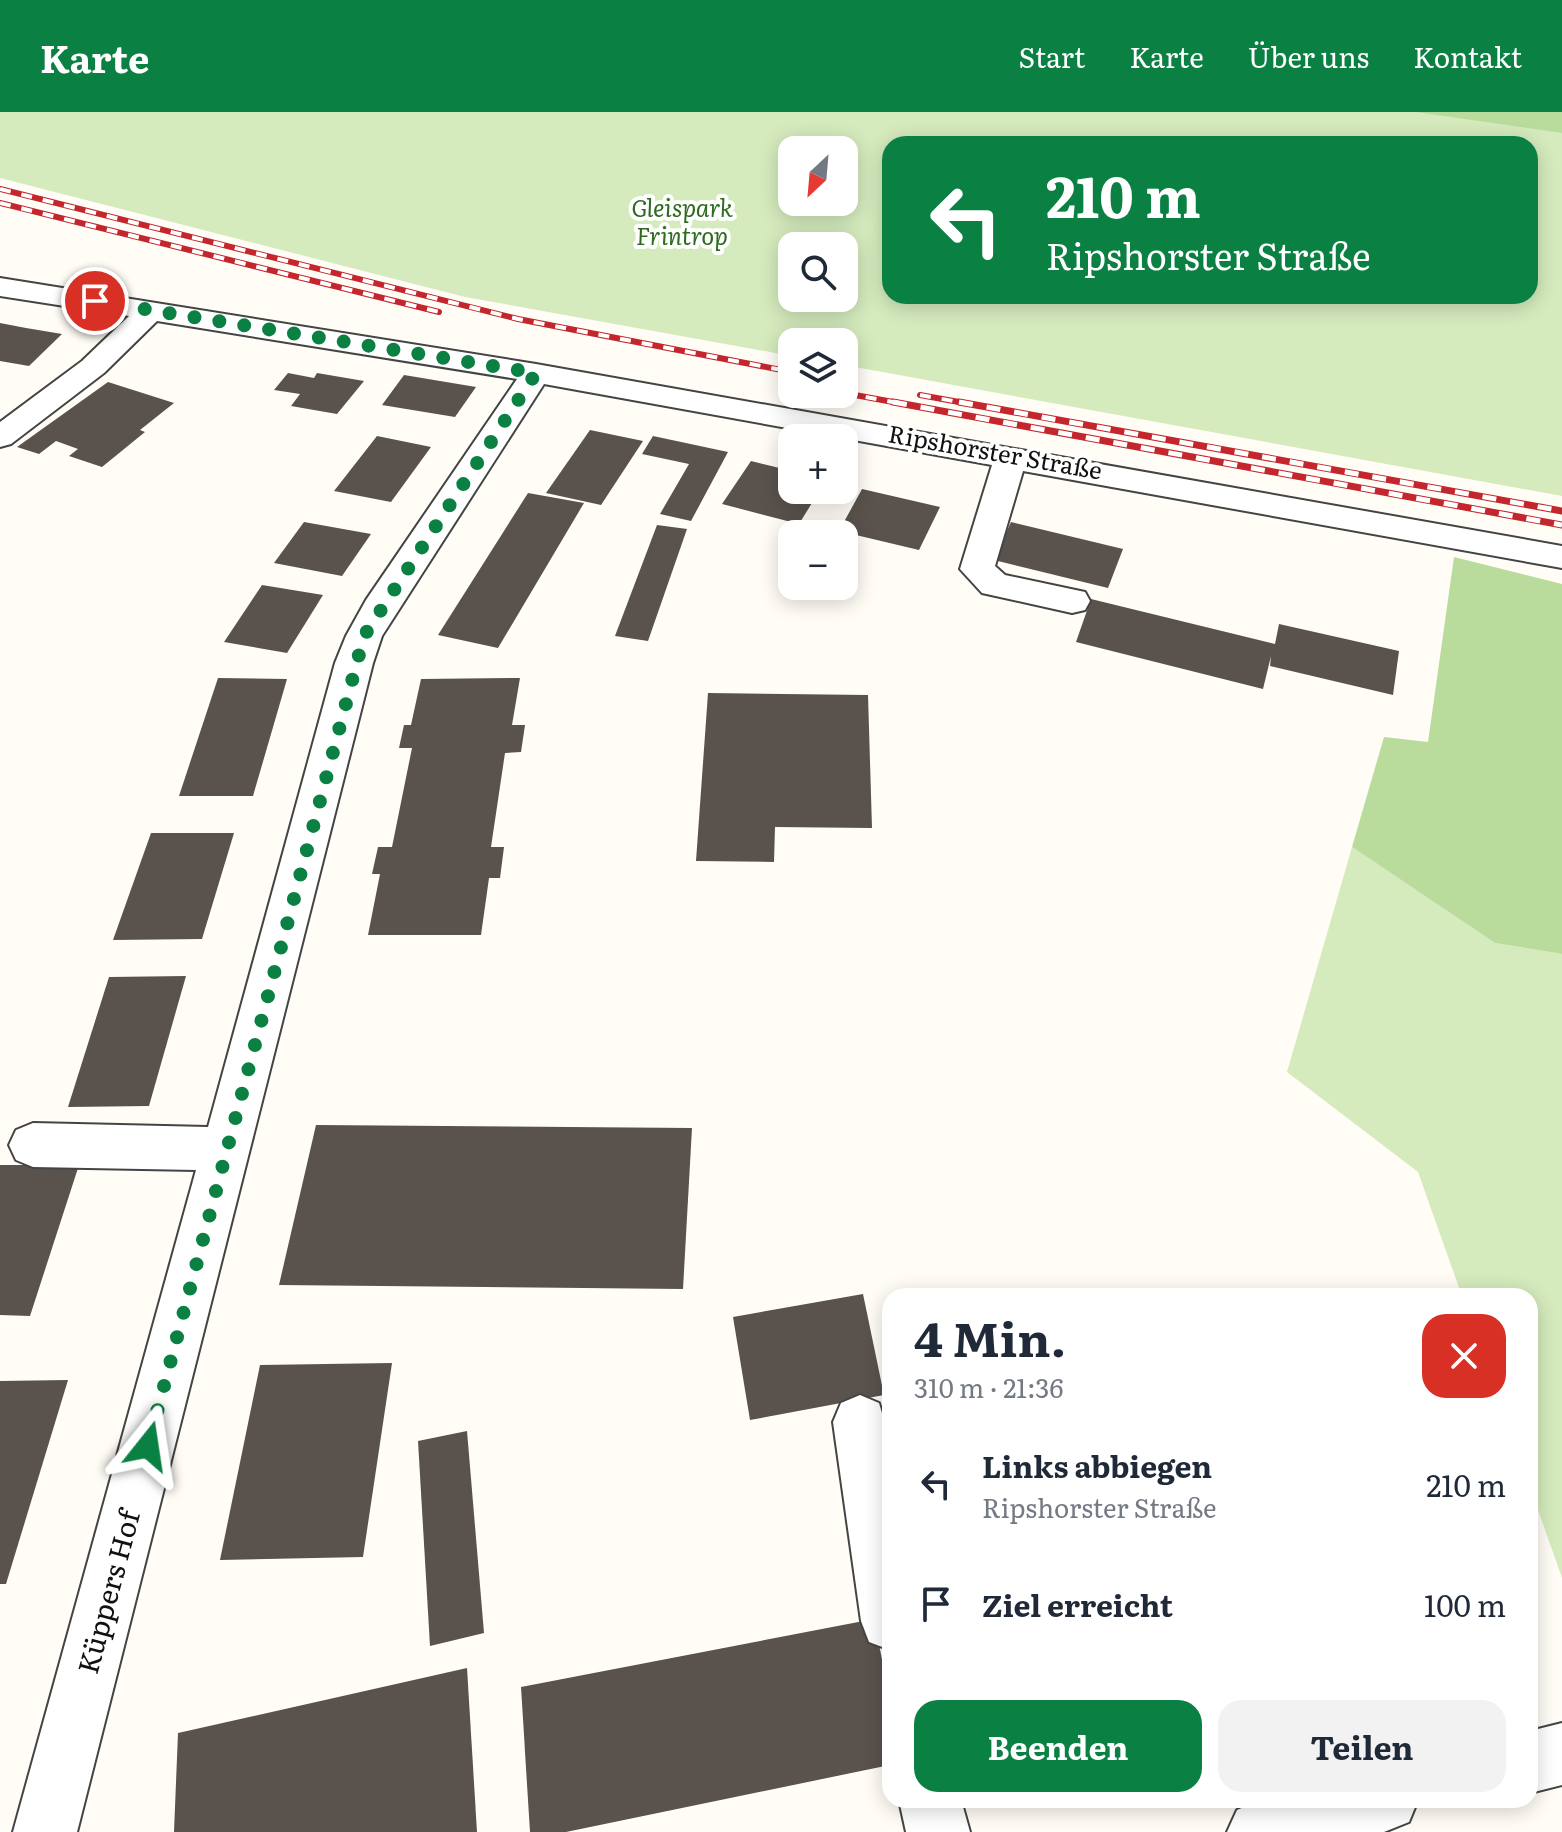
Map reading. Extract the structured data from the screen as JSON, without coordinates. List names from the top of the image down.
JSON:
{
  "streets": {
    "street": ["Ripshorster Straße", "Küppers Hof"]
  },
  "crossings": [
    ["Ripshorster Straße", "Küppers Hof"]
  ],
  "parks": ["Gleispark Frintrop"],
  "north": "bottom left",
  "page": {
    "header": "Karte",
    "nav": [
      "Start",
      "Karte",
      "Über uns",
      "Kontakt"
    ],
    "map_buttons": ["+", "−"],
    "turn": ["210 m", "Ripshorster Straße"],
    "heading": ["4 Min.", "310 m · 21:36"],
    "list": [
      {
        "name": "Links abbiegen",
        "note": "Ripshorster Straße",
        "value": "210 m"
      },
      {
        "name": "Ziel erreicht",
        "value": "100 m"
      }
    ],
    "buttons": ["Beenden", "Teilen"]
  }
}
